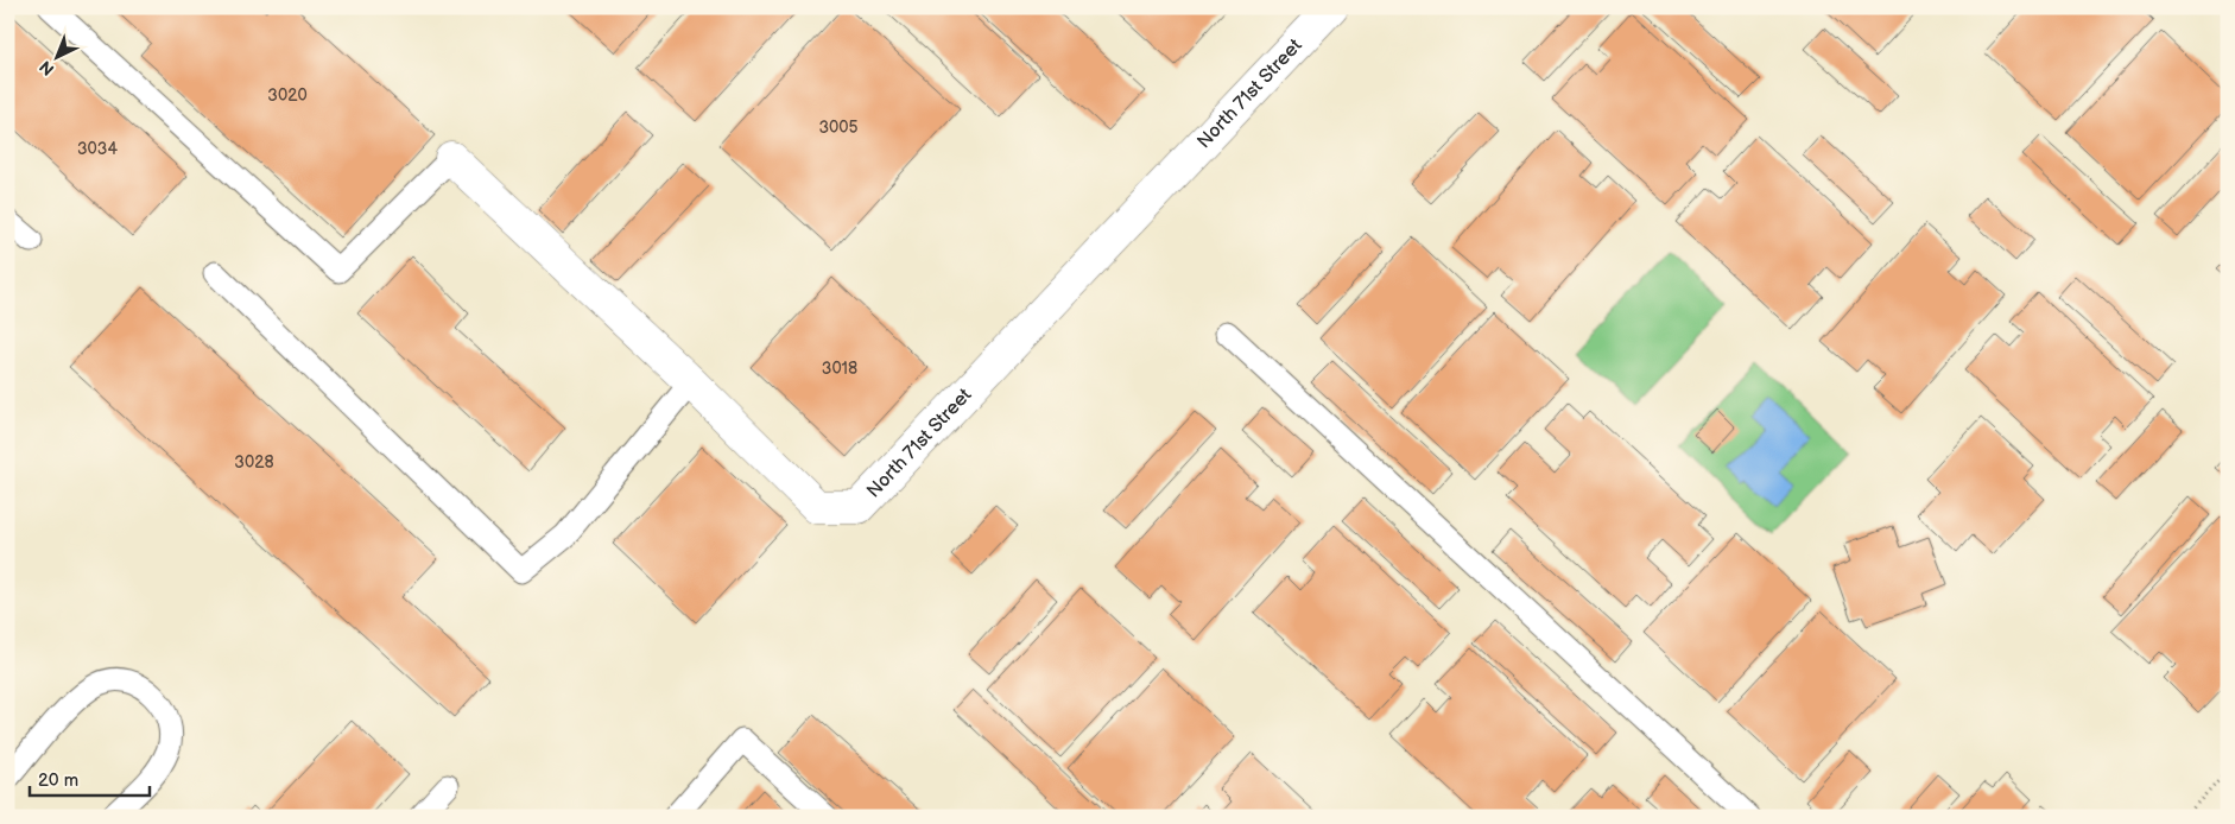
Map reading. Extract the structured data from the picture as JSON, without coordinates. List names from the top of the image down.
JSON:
{
  "streets": {
    "street": ["North 71st Street"]
  },
  "house_numbers": [
    "3020",
    "3005",
    "3034",
    "3018",
    "3028"
  ],
  "scale_bar": "20 m",
  "north": "bottom left"
}
